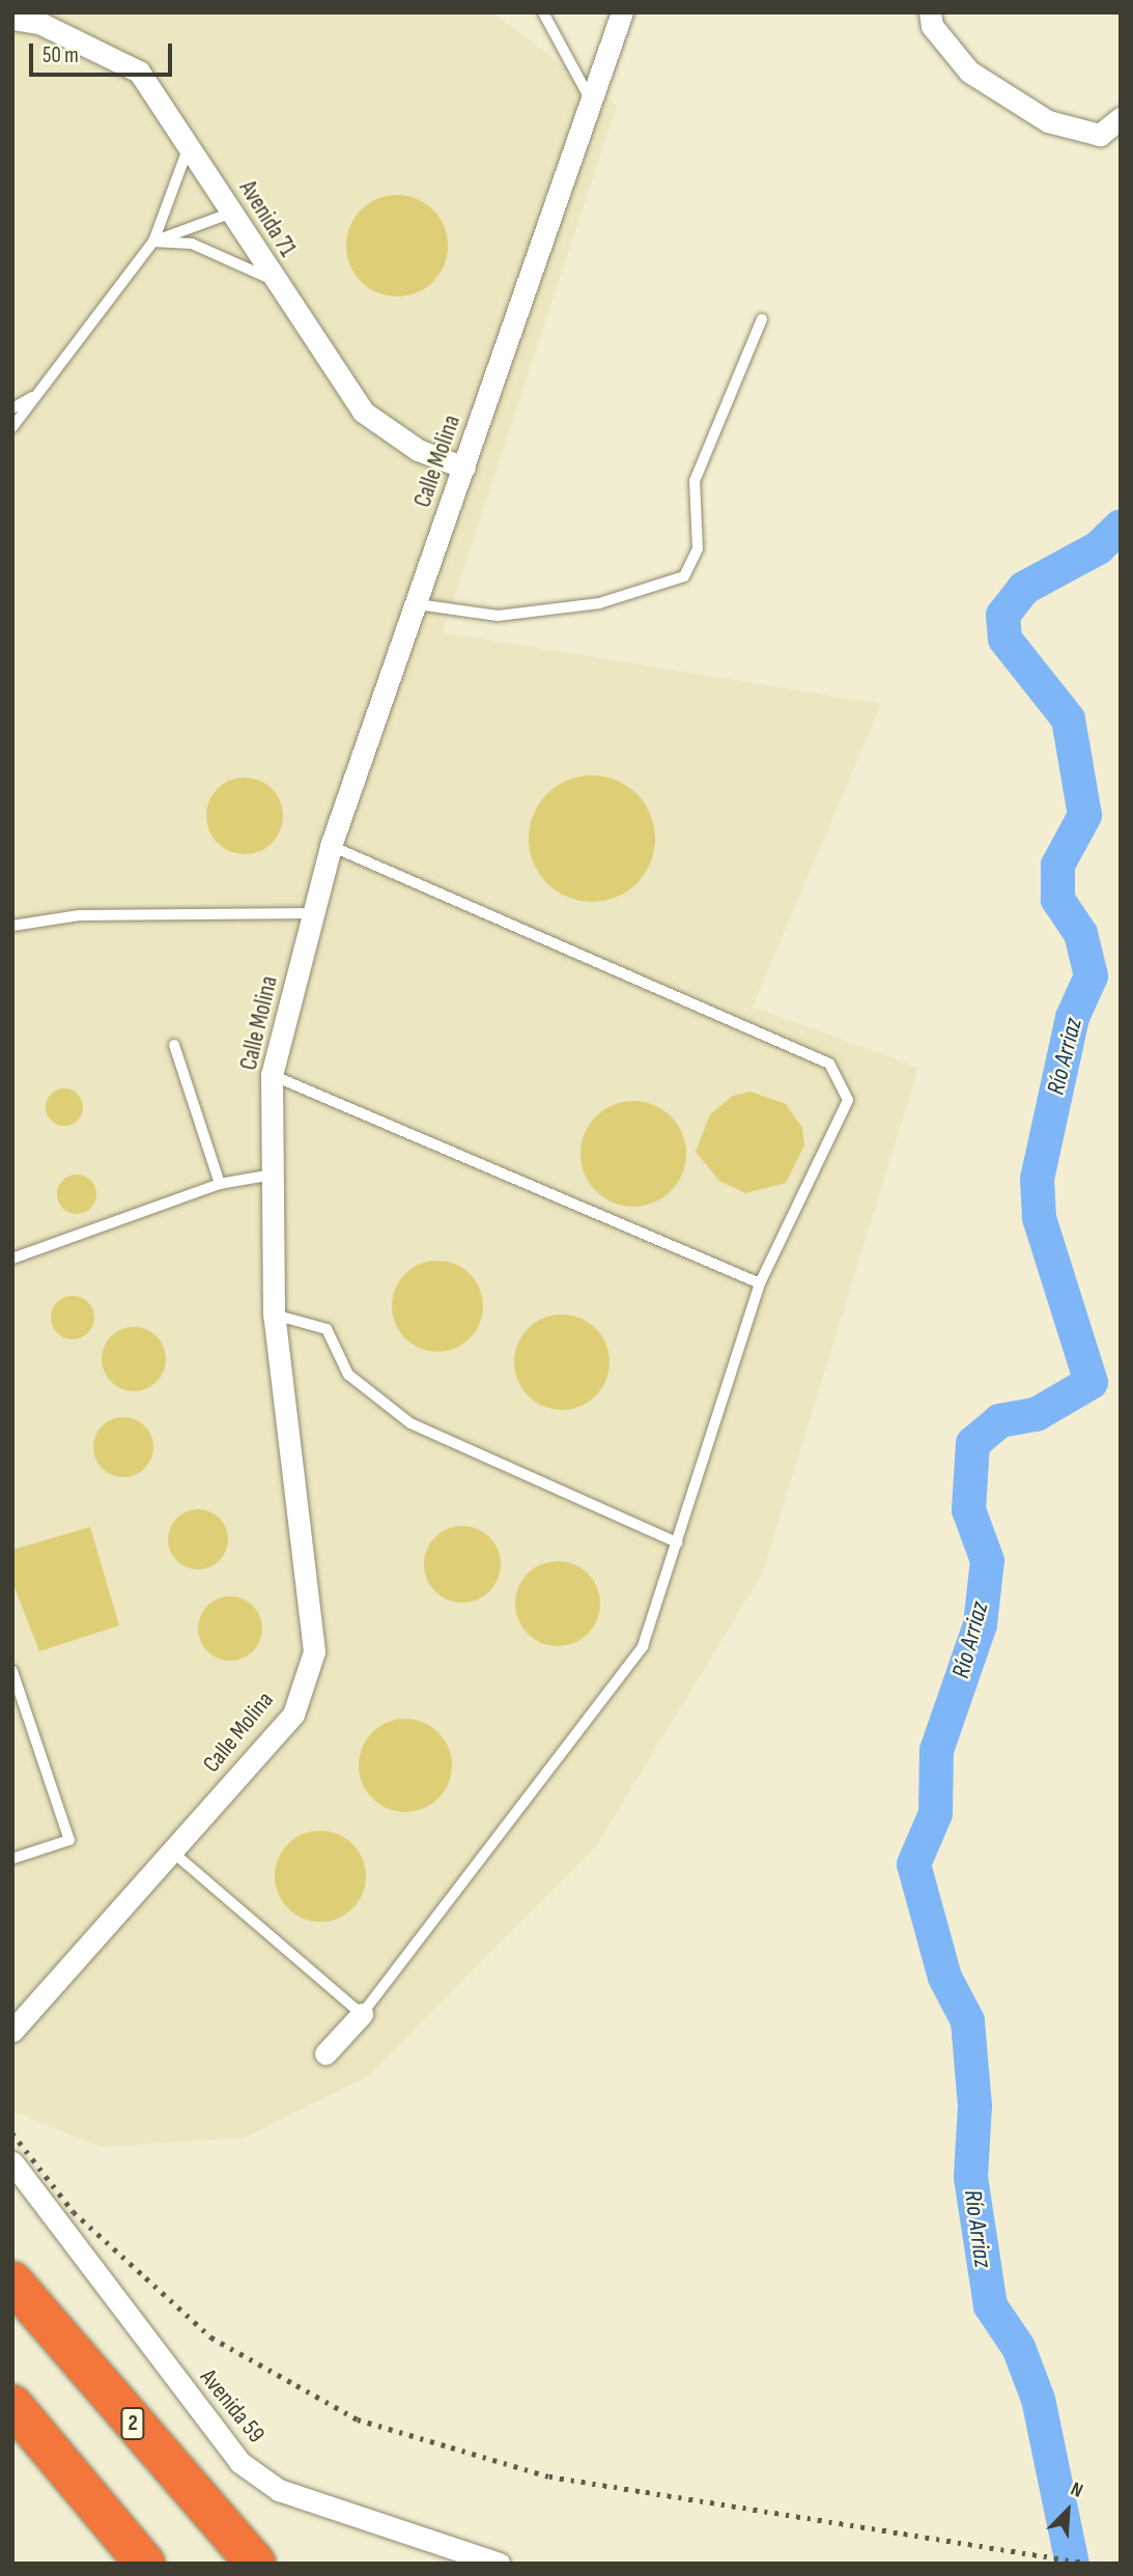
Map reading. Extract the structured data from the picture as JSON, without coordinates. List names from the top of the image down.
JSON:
{
  "streets": {
    "highway": ["2"],
    "street": ["Avenida 71", "Calle Molina", "Avenida 59"]
  },
  "crossings": [
    ["Avenida 71", "Calle Molina"]
  ],
  "water": ["Río Arriaz"],
  "scale_bar": "50 m",
  "north": "top right"
}
